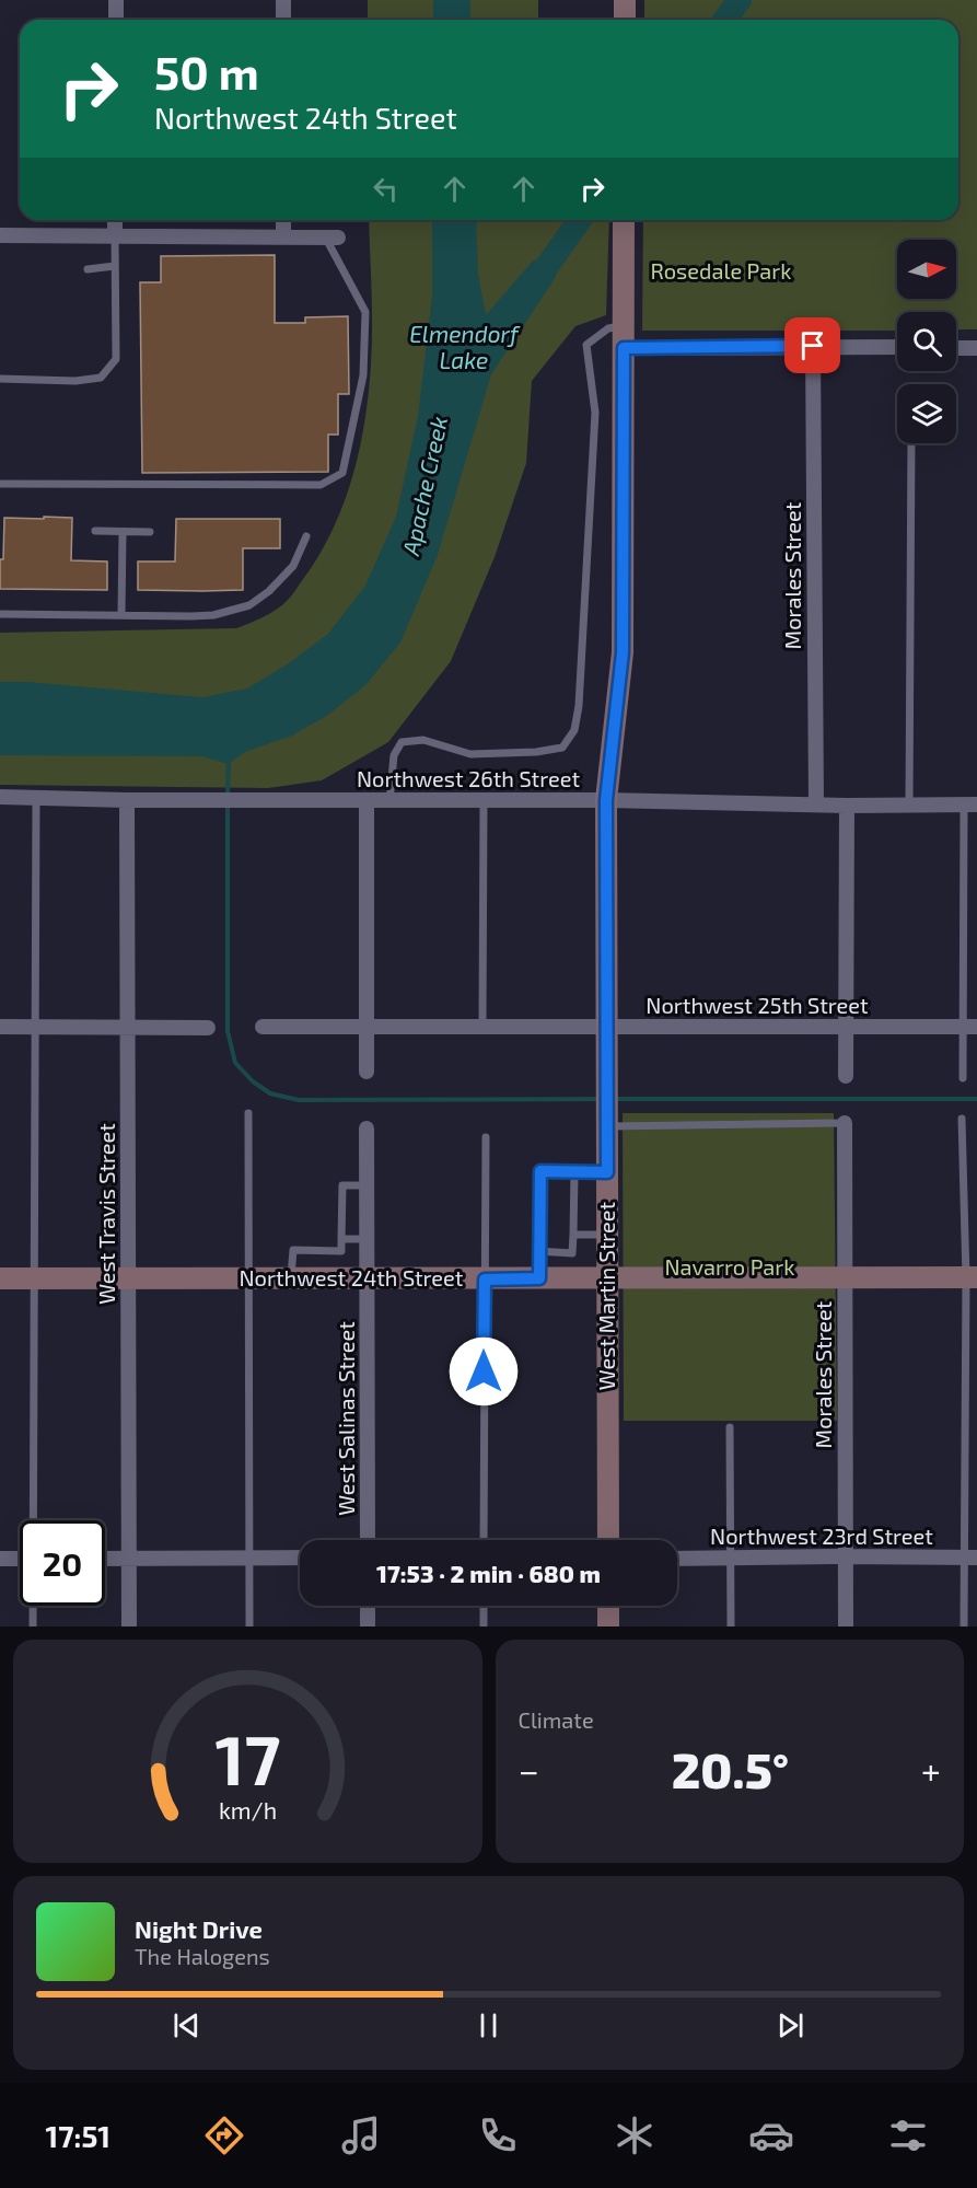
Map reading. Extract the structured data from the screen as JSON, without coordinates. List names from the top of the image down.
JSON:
{
  "streets": {
    "main road": ["Northwest 24th Street", "West Martin Street"],
    "street": [
      "Morales Street",
      "Northwest 26th Street",
      "Northwest 25th Street",
      "West Travis Street",
      "West Salinas Street",
      "Northwest 23rd Street"
    ]
  },
  "crossings": [
    ["Morales Street", "Northwest 26th Street"],
    ["Morales Street", "Northwest 24th Street"],
    ["Morales Street", "Northwest 23rd Street"],
    ["Northwest 26th Street", "West Travis Street"],
    ["Northwest 26th Street", "West Martin Street"],
    ["Northwest 25th Street", "West Martin Street"],
    ["West Travis Street", "Northwest 24th Street"],
    ["Northwest 24th Street", "West Martin Street"],
    ["Northwest 24th Street", "West Salinas Street"]
  ],
  "water": ["Elmendorf Lake", "Apache Creek"],
  "parks": ["Rosedale Park", "Navarro Park"],
  "north": "right",
  "page": {
    "turn": ["50 m", "Northwest 24th Street"],
    "limit": "20",
    "trip": "17:53 · 2 min · 680 m",
    "tile": "Climate",
    "heat": ["−", "20.5°", "+"],
    "song": ["Night Drive", "The Halogens"],
    "tabs": "17:51",
    "gauge": ["17", "km/h"]
  }
}
